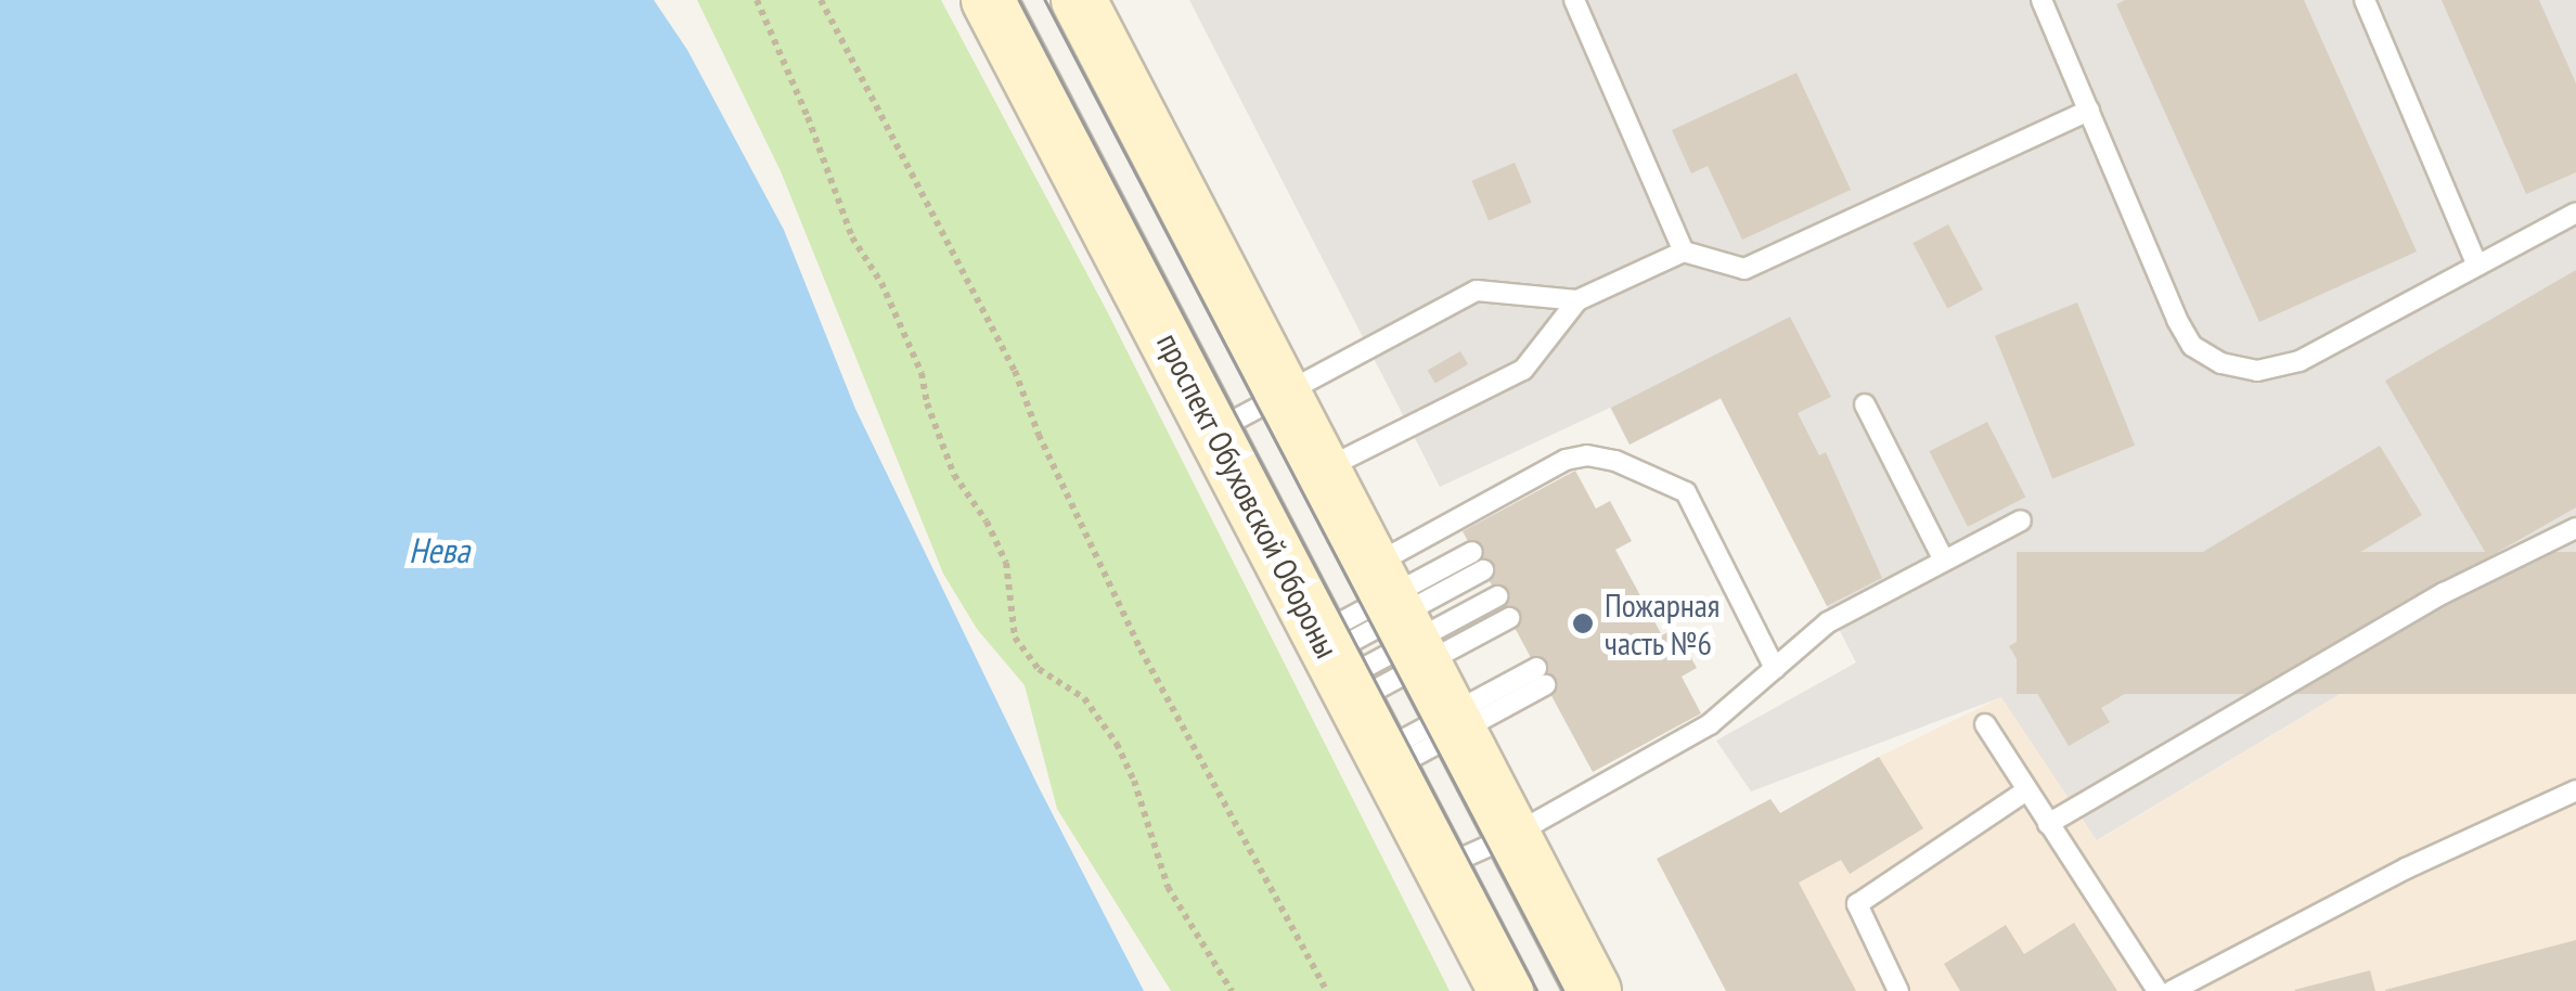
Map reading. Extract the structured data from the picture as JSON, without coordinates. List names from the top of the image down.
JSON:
{
  "streets": {
    "main road": ["проспект Обуховской Обороны"]
  },
  "water": ["Нева"],
  "places": ["Пожарная часть №6"]
}
